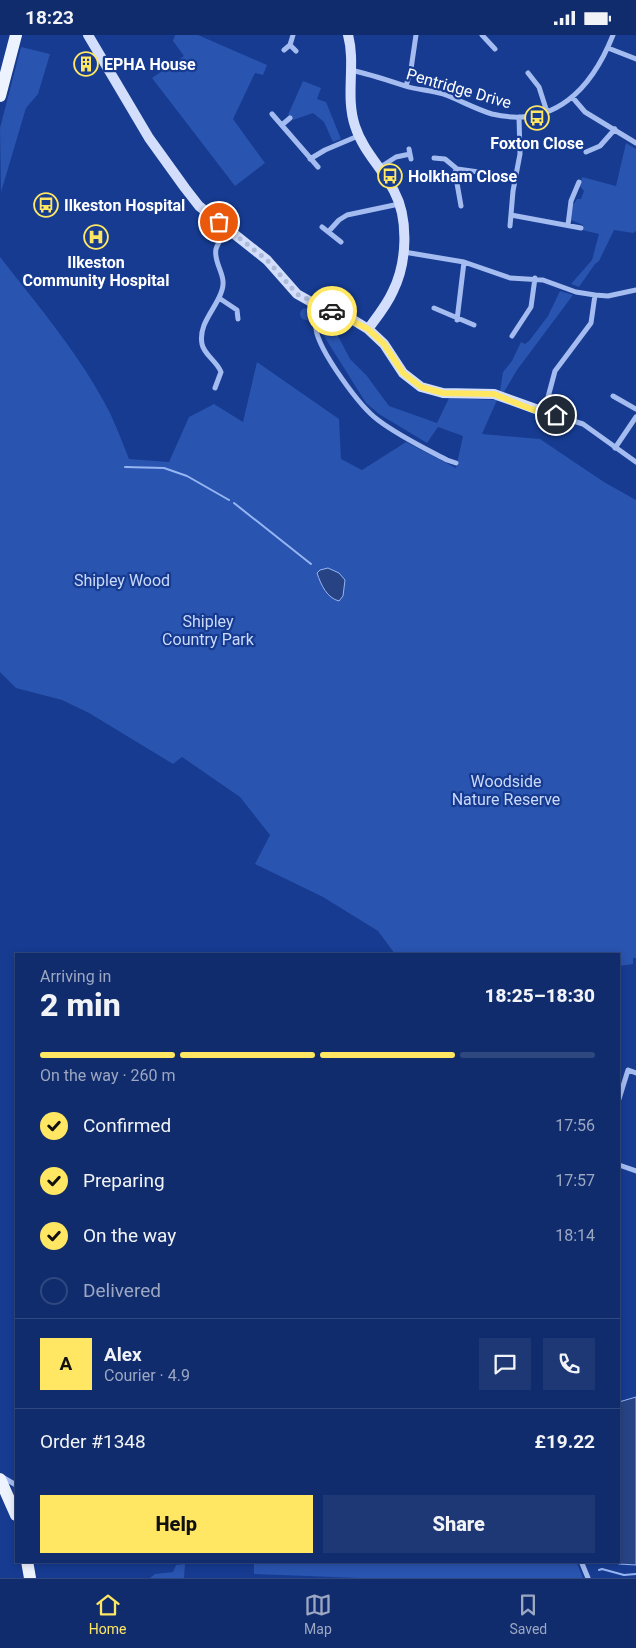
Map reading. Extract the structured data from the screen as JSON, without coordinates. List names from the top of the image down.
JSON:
{
  "streets": {
    "street": ["Pentridge Drive"]
  },
  "parks": ["Shipley Wood", "Shipley Country Park", "Woodside Nature Reserve"],
  "places": {
    "building": ["EPHA House"],
    "bus stop": ["Foxton Close", "Holkham Close", "Ilkeston Hospital"],
    "hospital": ["Ilkeston Community Hospital"]
  },
  "page": {
    "status": "18:23",
    "heading": ["2 min", "Arriving in", "18:25–18:30"],
    "panel": [
      "Alex",
      "Courier · 4.9",
      "Order #1348",
      "£19.22"
    ],
    "bar": "On the way · 260 m",
    "list": [
      ["Confirmed", "17:56"],
      ["Preparing", "17:57"],
      ["On the way", "18:14"],
      "Delivered"
    ],
    "round": "A",
    "buttons": ["Help", "Share"],
    "tabs": ["Home", "Map", "Saved"]
  }
}
